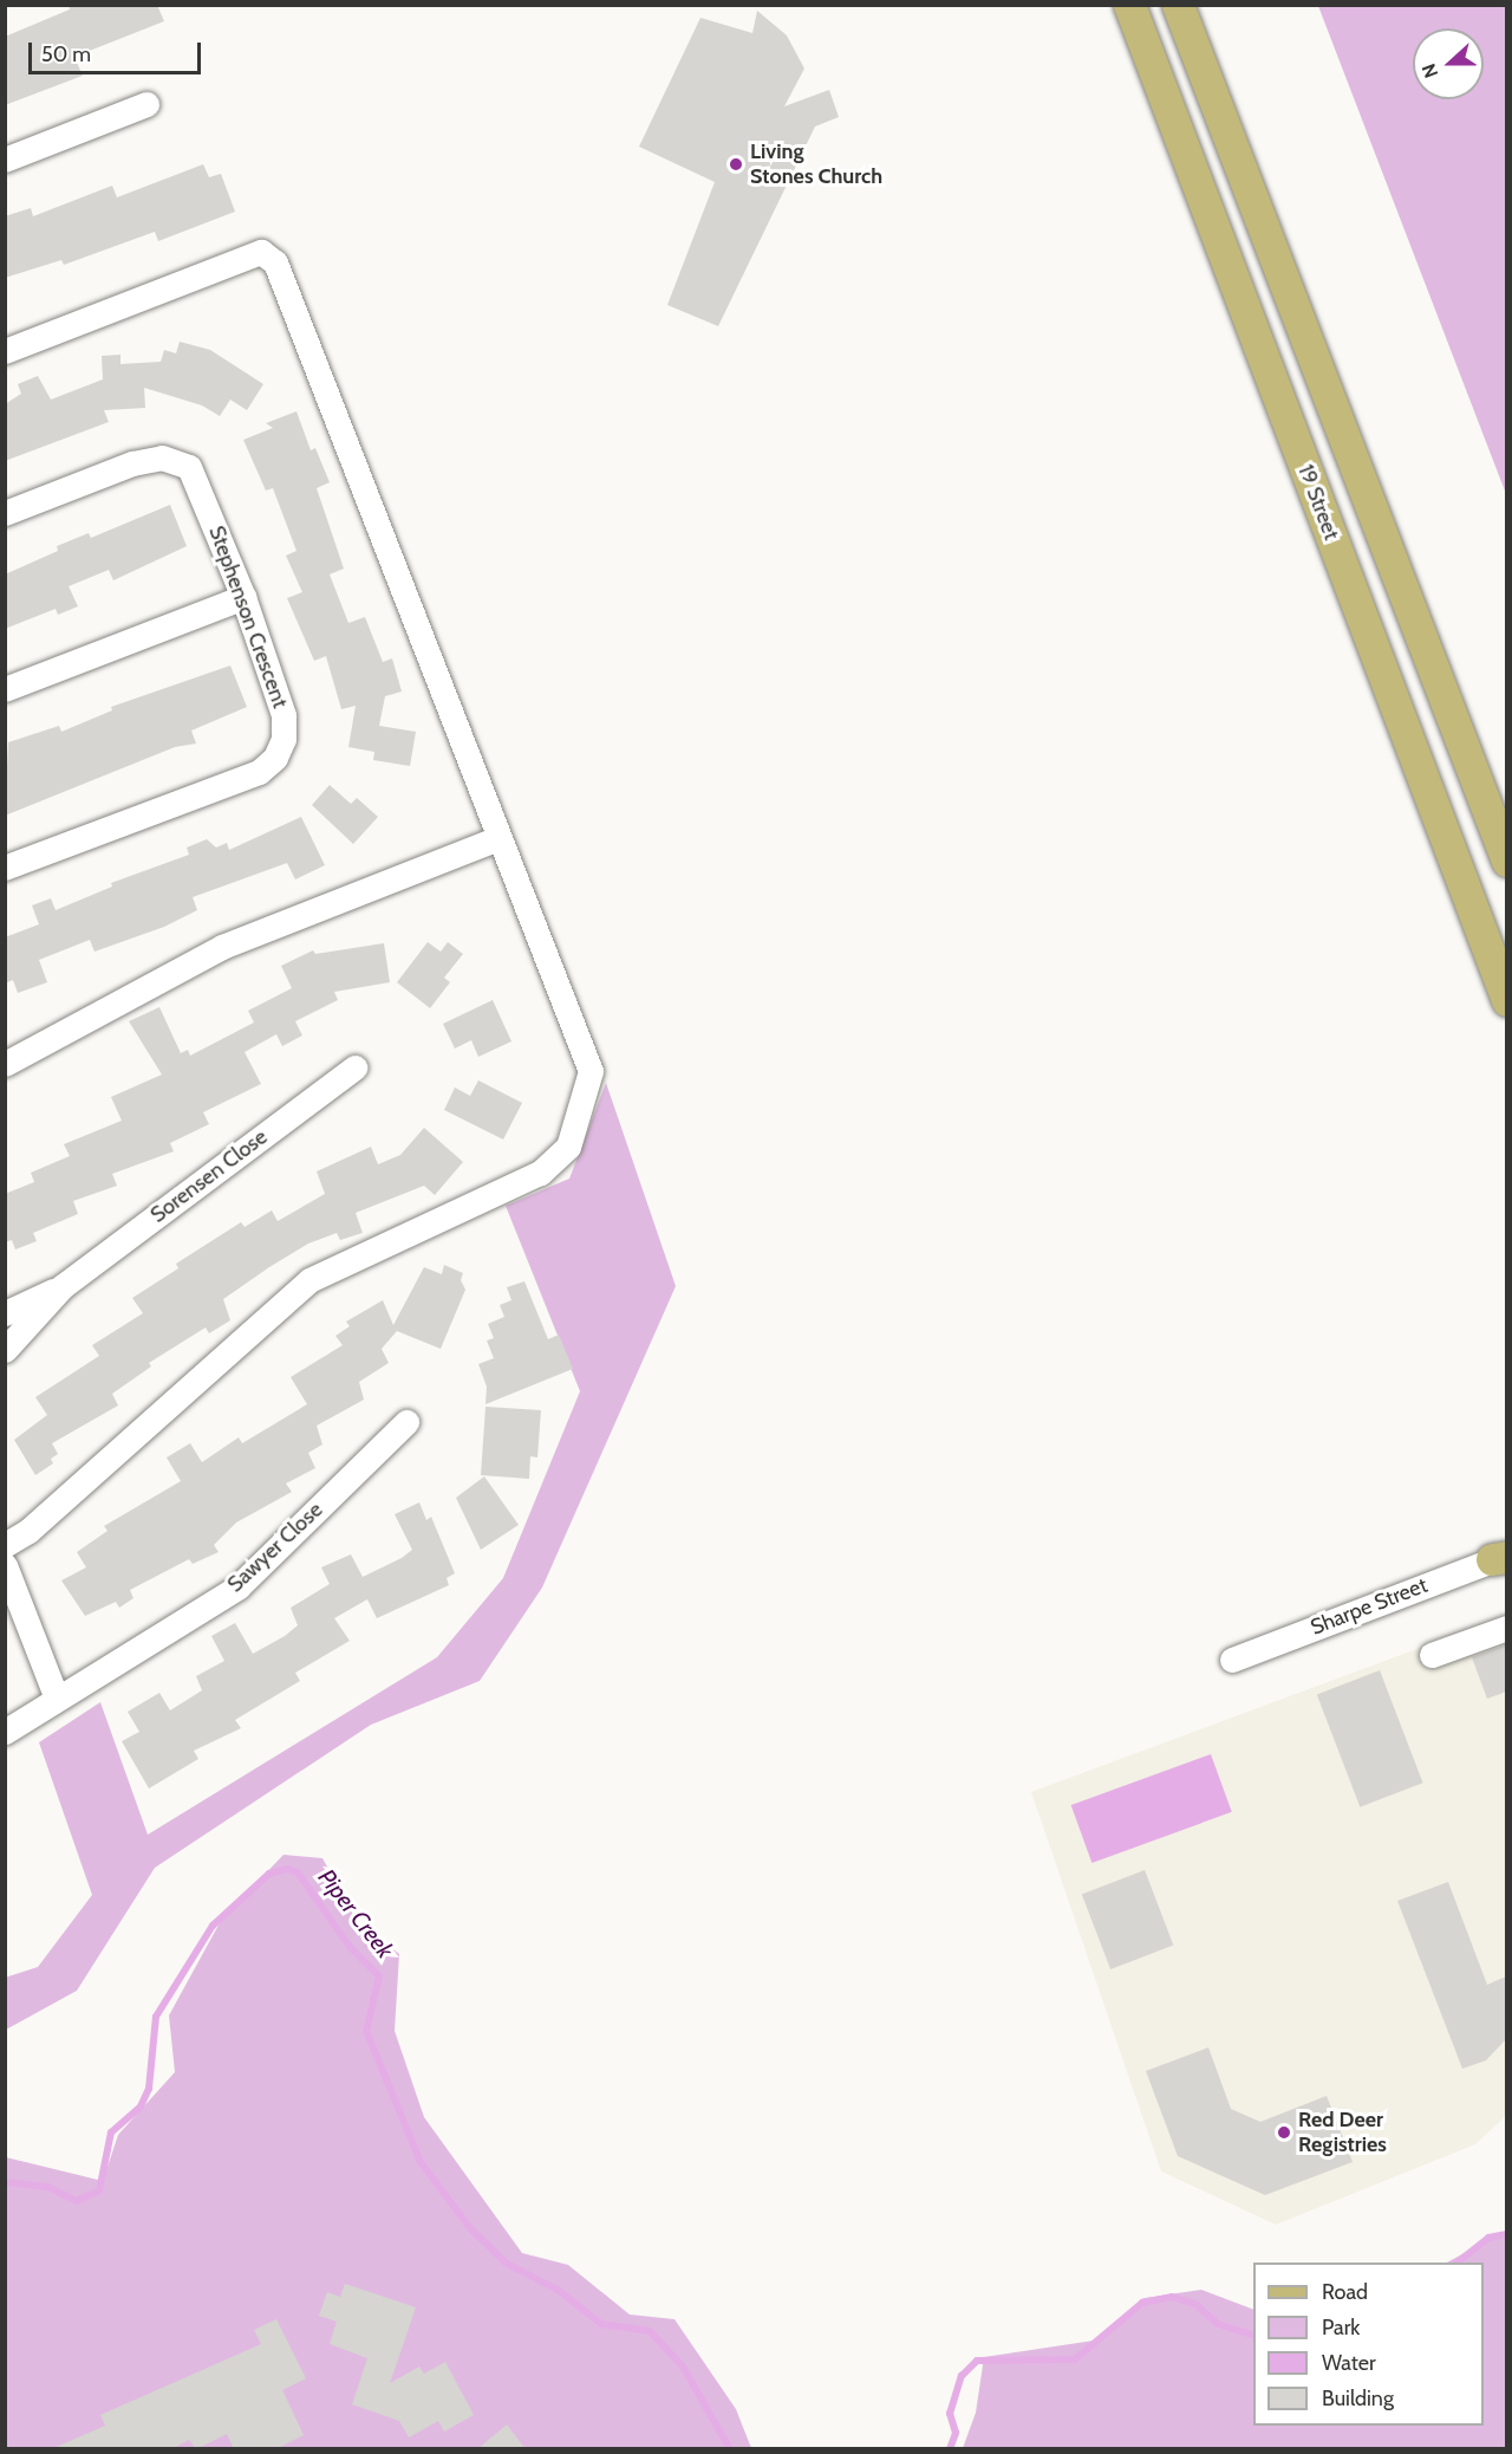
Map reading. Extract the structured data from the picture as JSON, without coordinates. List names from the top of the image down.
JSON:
{
  "streets": {
    "main road": ["19 Street"],
    "street": [
      "Stephenson Crescent",
      "Sorensen Close",
      "Sawyer Close",
      "Sharpe Street"
    ]
  },
  "water": ["Piper Creek"],
  "places": ["Living Stones Church", "Red Deer Registries"],
  "legend": [
    "Road",
    "Park",
    "Water",
    "Building"
  ],
  "scale_bar": "50 m",
  "north": "left"
}
